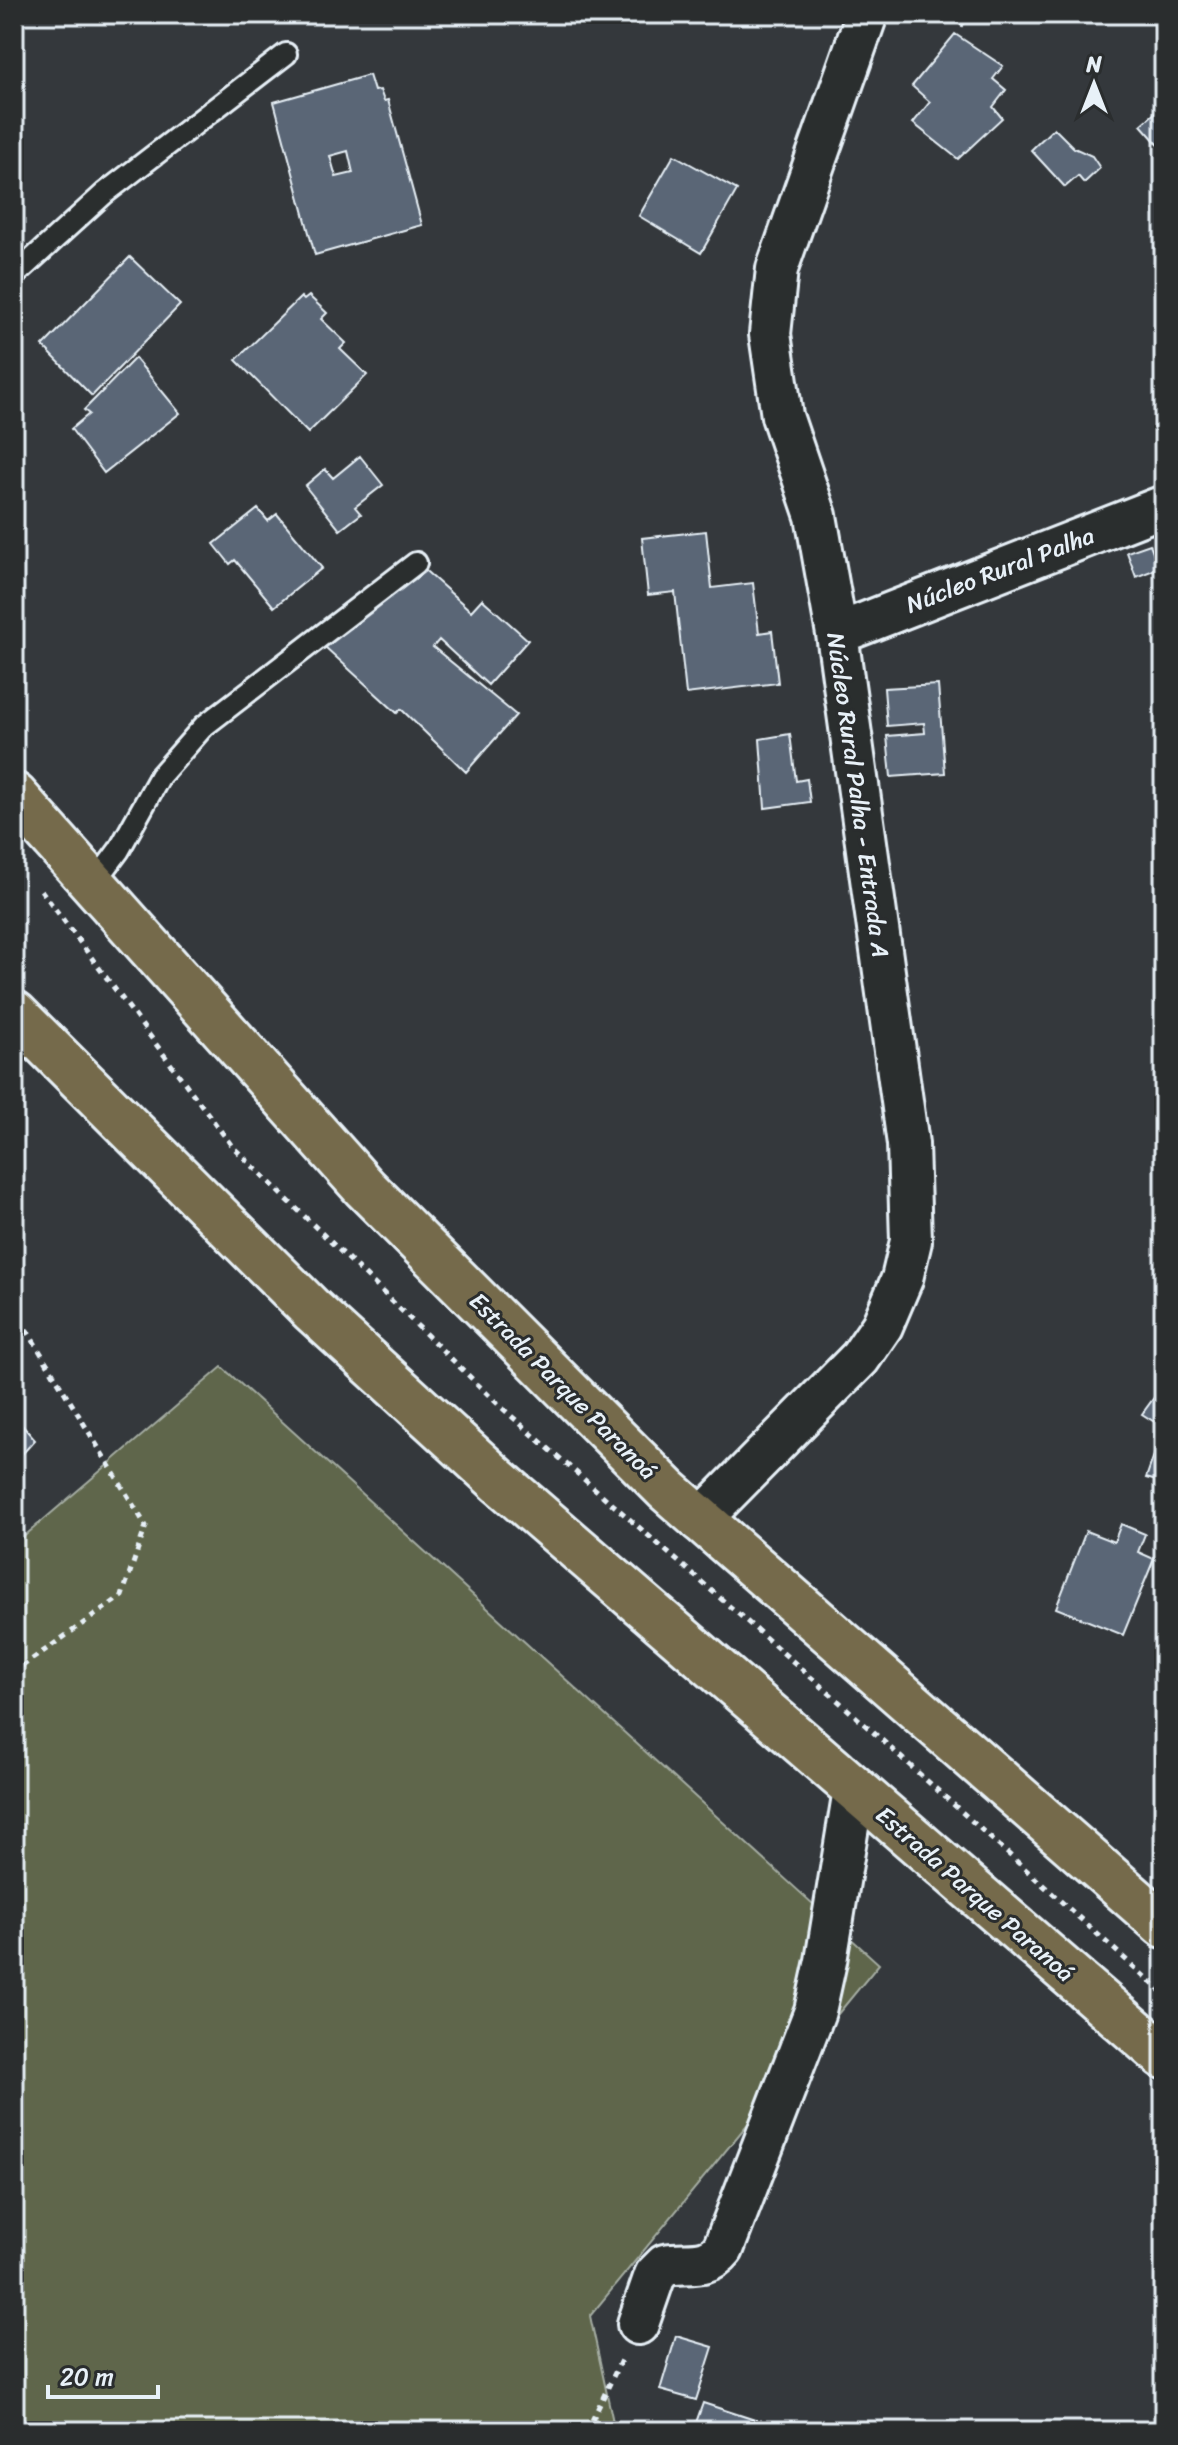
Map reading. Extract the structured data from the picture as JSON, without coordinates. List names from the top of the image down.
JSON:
{
  "streets": {
    "main road": ["Estrada Parque Paranoá"],
    "street": ["Núcleo Rural Palha", "Núcleo Rural Palha - Entrada A"]
  },
  "crossings": [
    ["Núcleo Rural Palha", "Núcleo Rural Palha - Entrada A"],
    ["Núcleo Rural Palha - Entrada A", "Estrada Parque Paranoá"]
  ],
  "scale_bar": "20 m",
  "north": "top"
}
